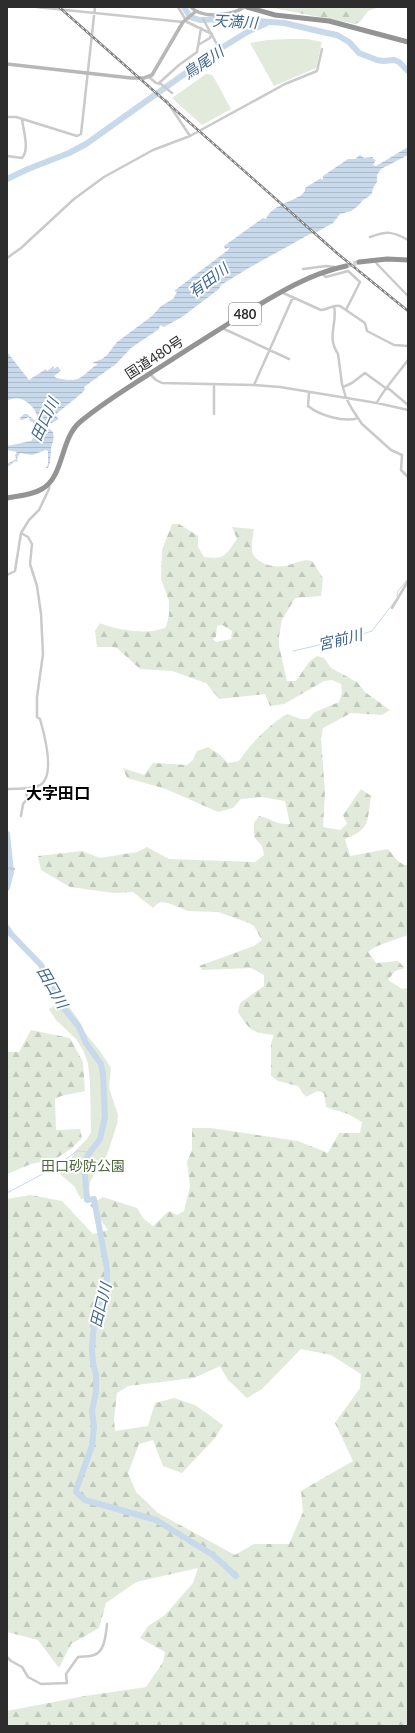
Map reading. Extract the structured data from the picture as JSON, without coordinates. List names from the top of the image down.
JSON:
{
  "streets": {
    "highway": ["480", "国道480号"]
  },
  "districts": ["大字田口"],
  "water": [
    "天満川",
    "鳥尾川",
    "有田川",
    "田口川",
    "宮前川"
  ],
  "parks": ["田口砂防公園"]
}
